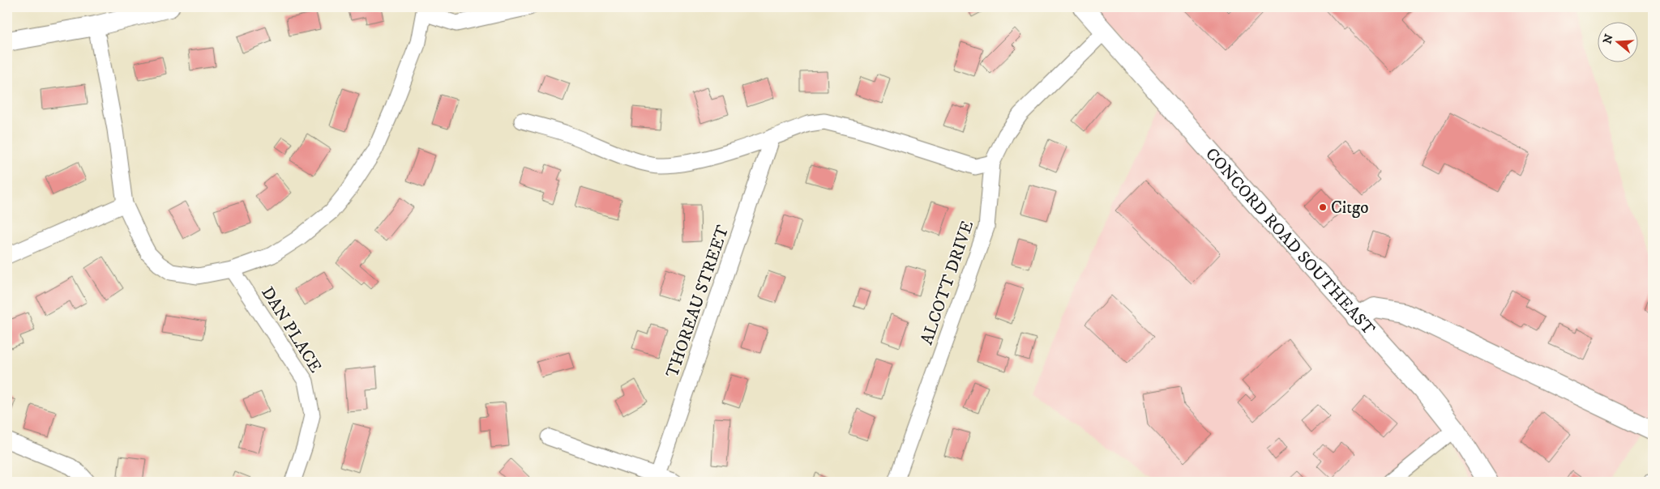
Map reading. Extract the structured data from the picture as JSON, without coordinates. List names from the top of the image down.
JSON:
{
  "streets": {
    "street": [
      "CONCORD ROAD SOUTHEAST",
      "ALCOTT DRIVE",
      "THOREAU STREET",
      "DAN PLACE"
    ]
  },
  "crossings": [
    ["CONCORD ROAD SOUTHEAST", "ALCOTT DRIVE"]
  ],
  "places": ["Citgo"],
  "north": "left"
}
